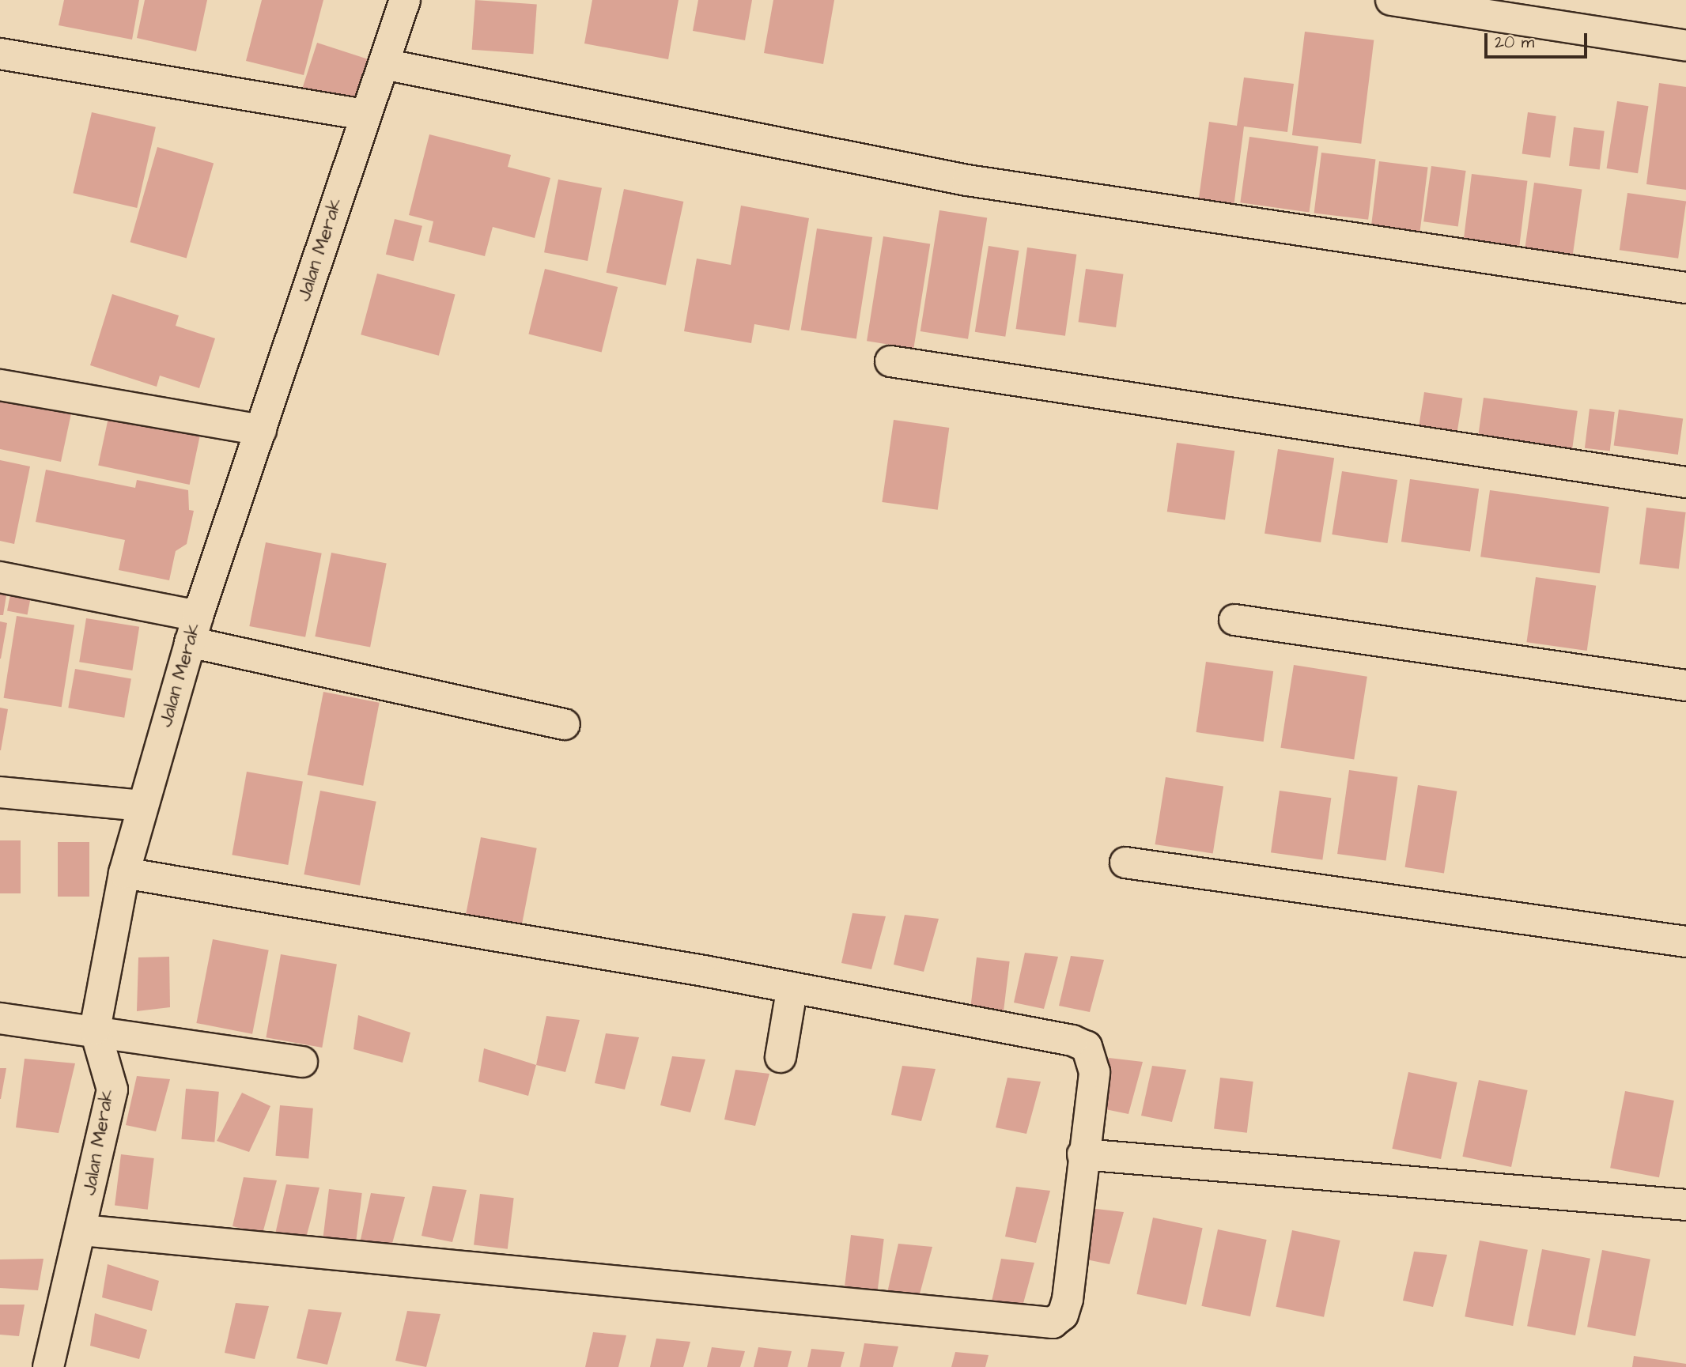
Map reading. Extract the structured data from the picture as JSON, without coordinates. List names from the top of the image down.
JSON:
{
  "streets": {
    "street": ["Jalan Merak"]
  },
  "scale_bar": "20 m"
}
